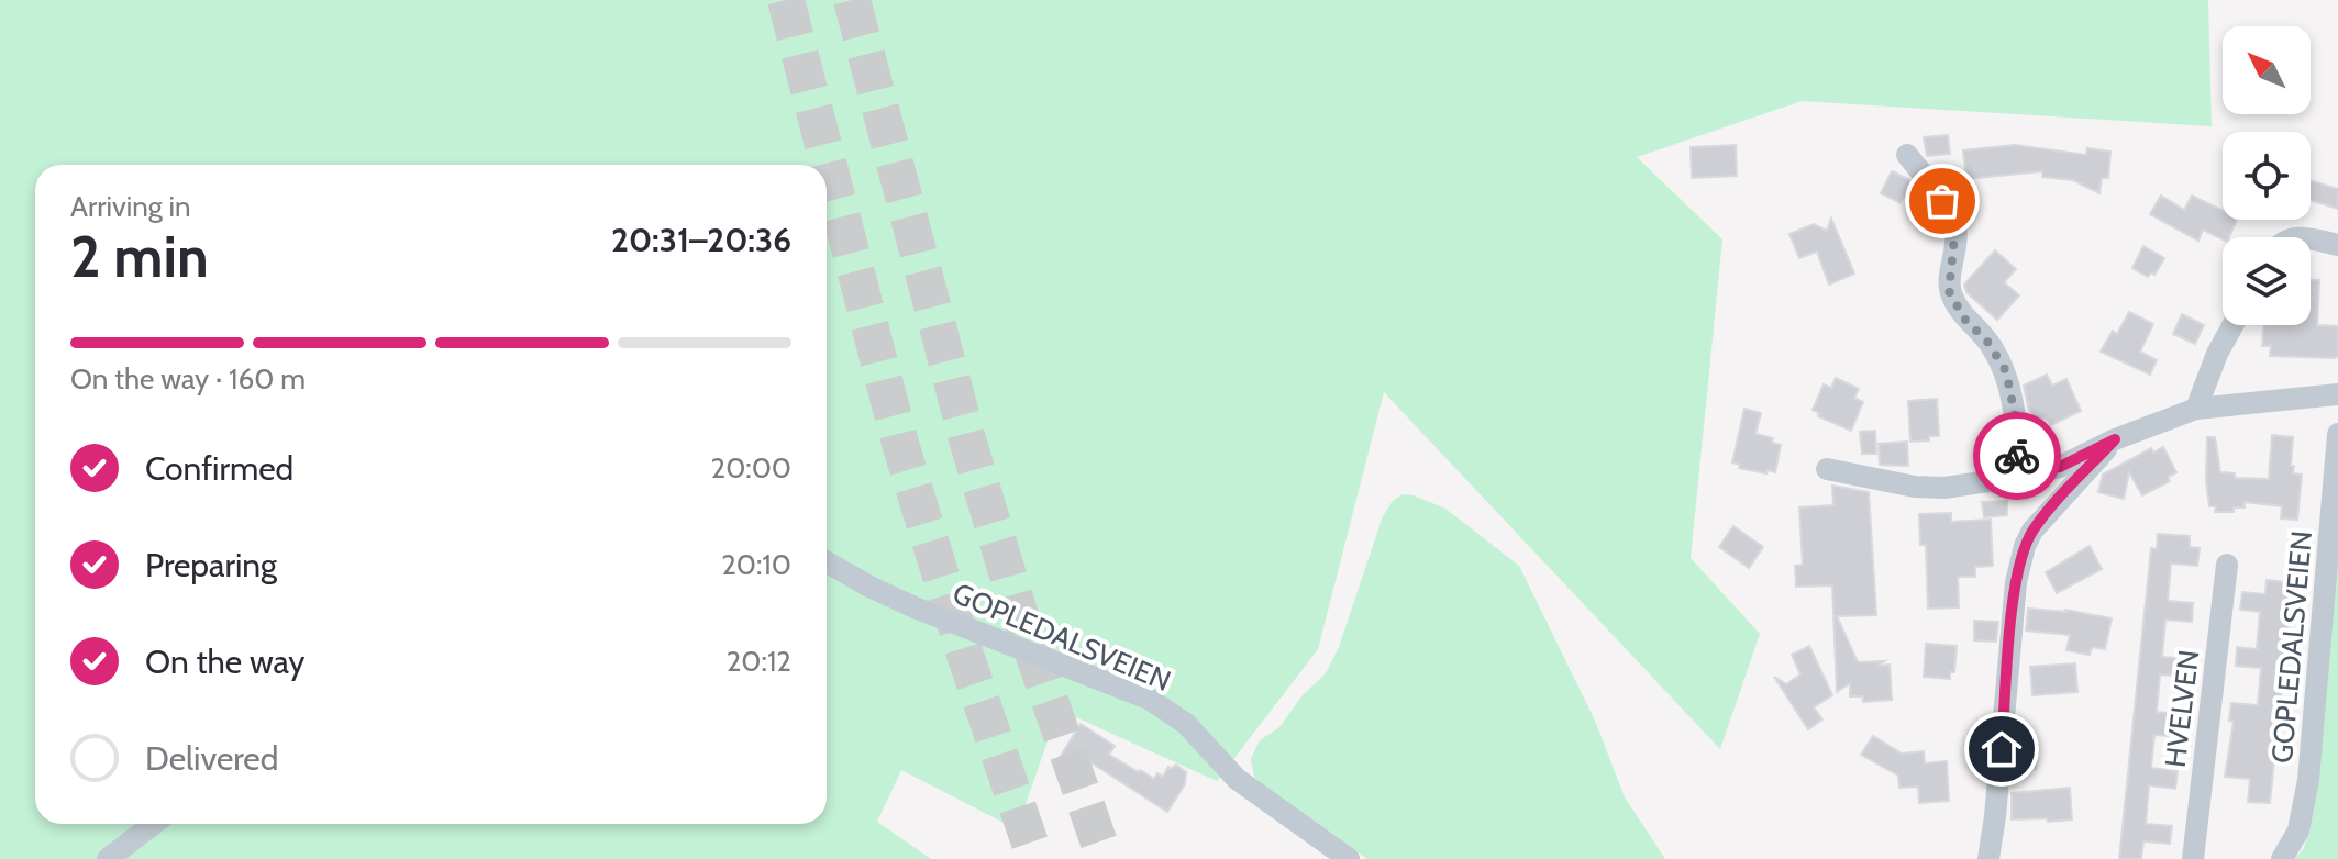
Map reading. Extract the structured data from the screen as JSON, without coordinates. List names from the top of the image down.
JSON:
{
  "streets": {
    "street": ["GOPLEDALSVEIEN", "HVELVEN"]
  },
  "north": "top left",
  "page": {
    "heading": ["2 min", "Arriving in", "20:31–20:36"],
    "bar": "On the way · 160 m",
    "list": [
      ["Confirmed", "20:00"],
      ["Preparing", "20:10"],
      ["On the way", "20:12"],
      "Delivered"
    ]
  }
}
